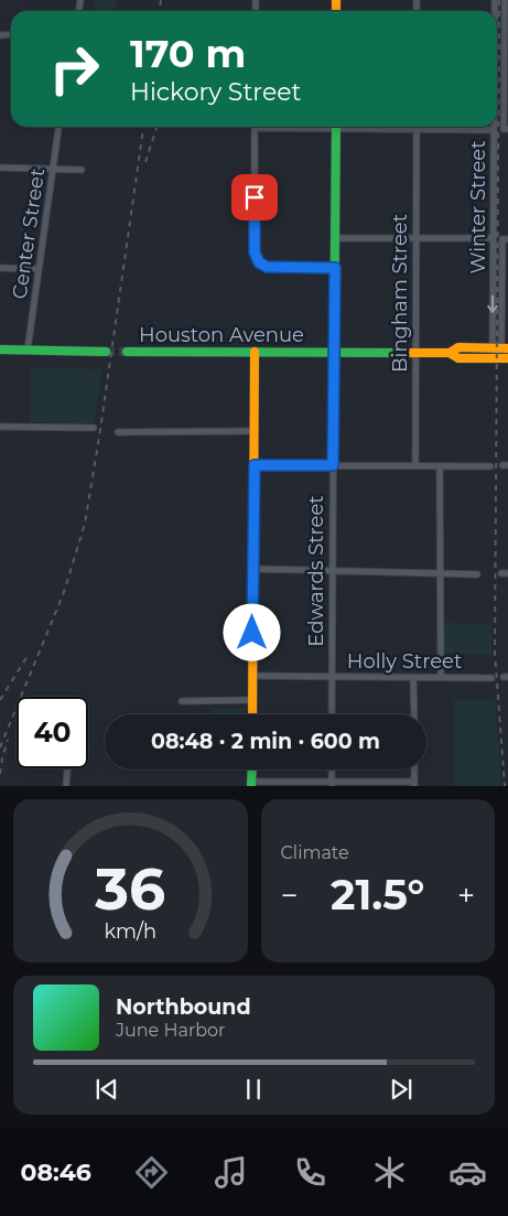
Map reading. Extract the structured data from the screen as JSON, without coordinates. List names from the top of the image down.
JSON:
{
  "streets": {
    "street": [
      "Winter Street",
      "Center Street",
      "Bingham Street",
      "Houston Avenue",
      "Edwards Street",
      "Holly Street"
    ]
  },
  "crossings": [
    ["Winter Street", "Houston Avenue"],
    ["Bingham Street", "Houston Avenue"],
    ["Houston Avenue", "Edwards Street"],
    ["Edwards Street", "Holly Street"]
  ],
  "page": {
    "turn": ["170 m", "Hickory Street"],
    "limit": "40",
    "trip": "08:48 · 2 min · 600 m",
    "tile": "Climate",
    "heat": ["−", "21.5°", "+"],
    "song": ["Northbound", "June Harbor"],
    "tabs": "08:46",
    "gauge": ["36", "km/h"]
  }
}
